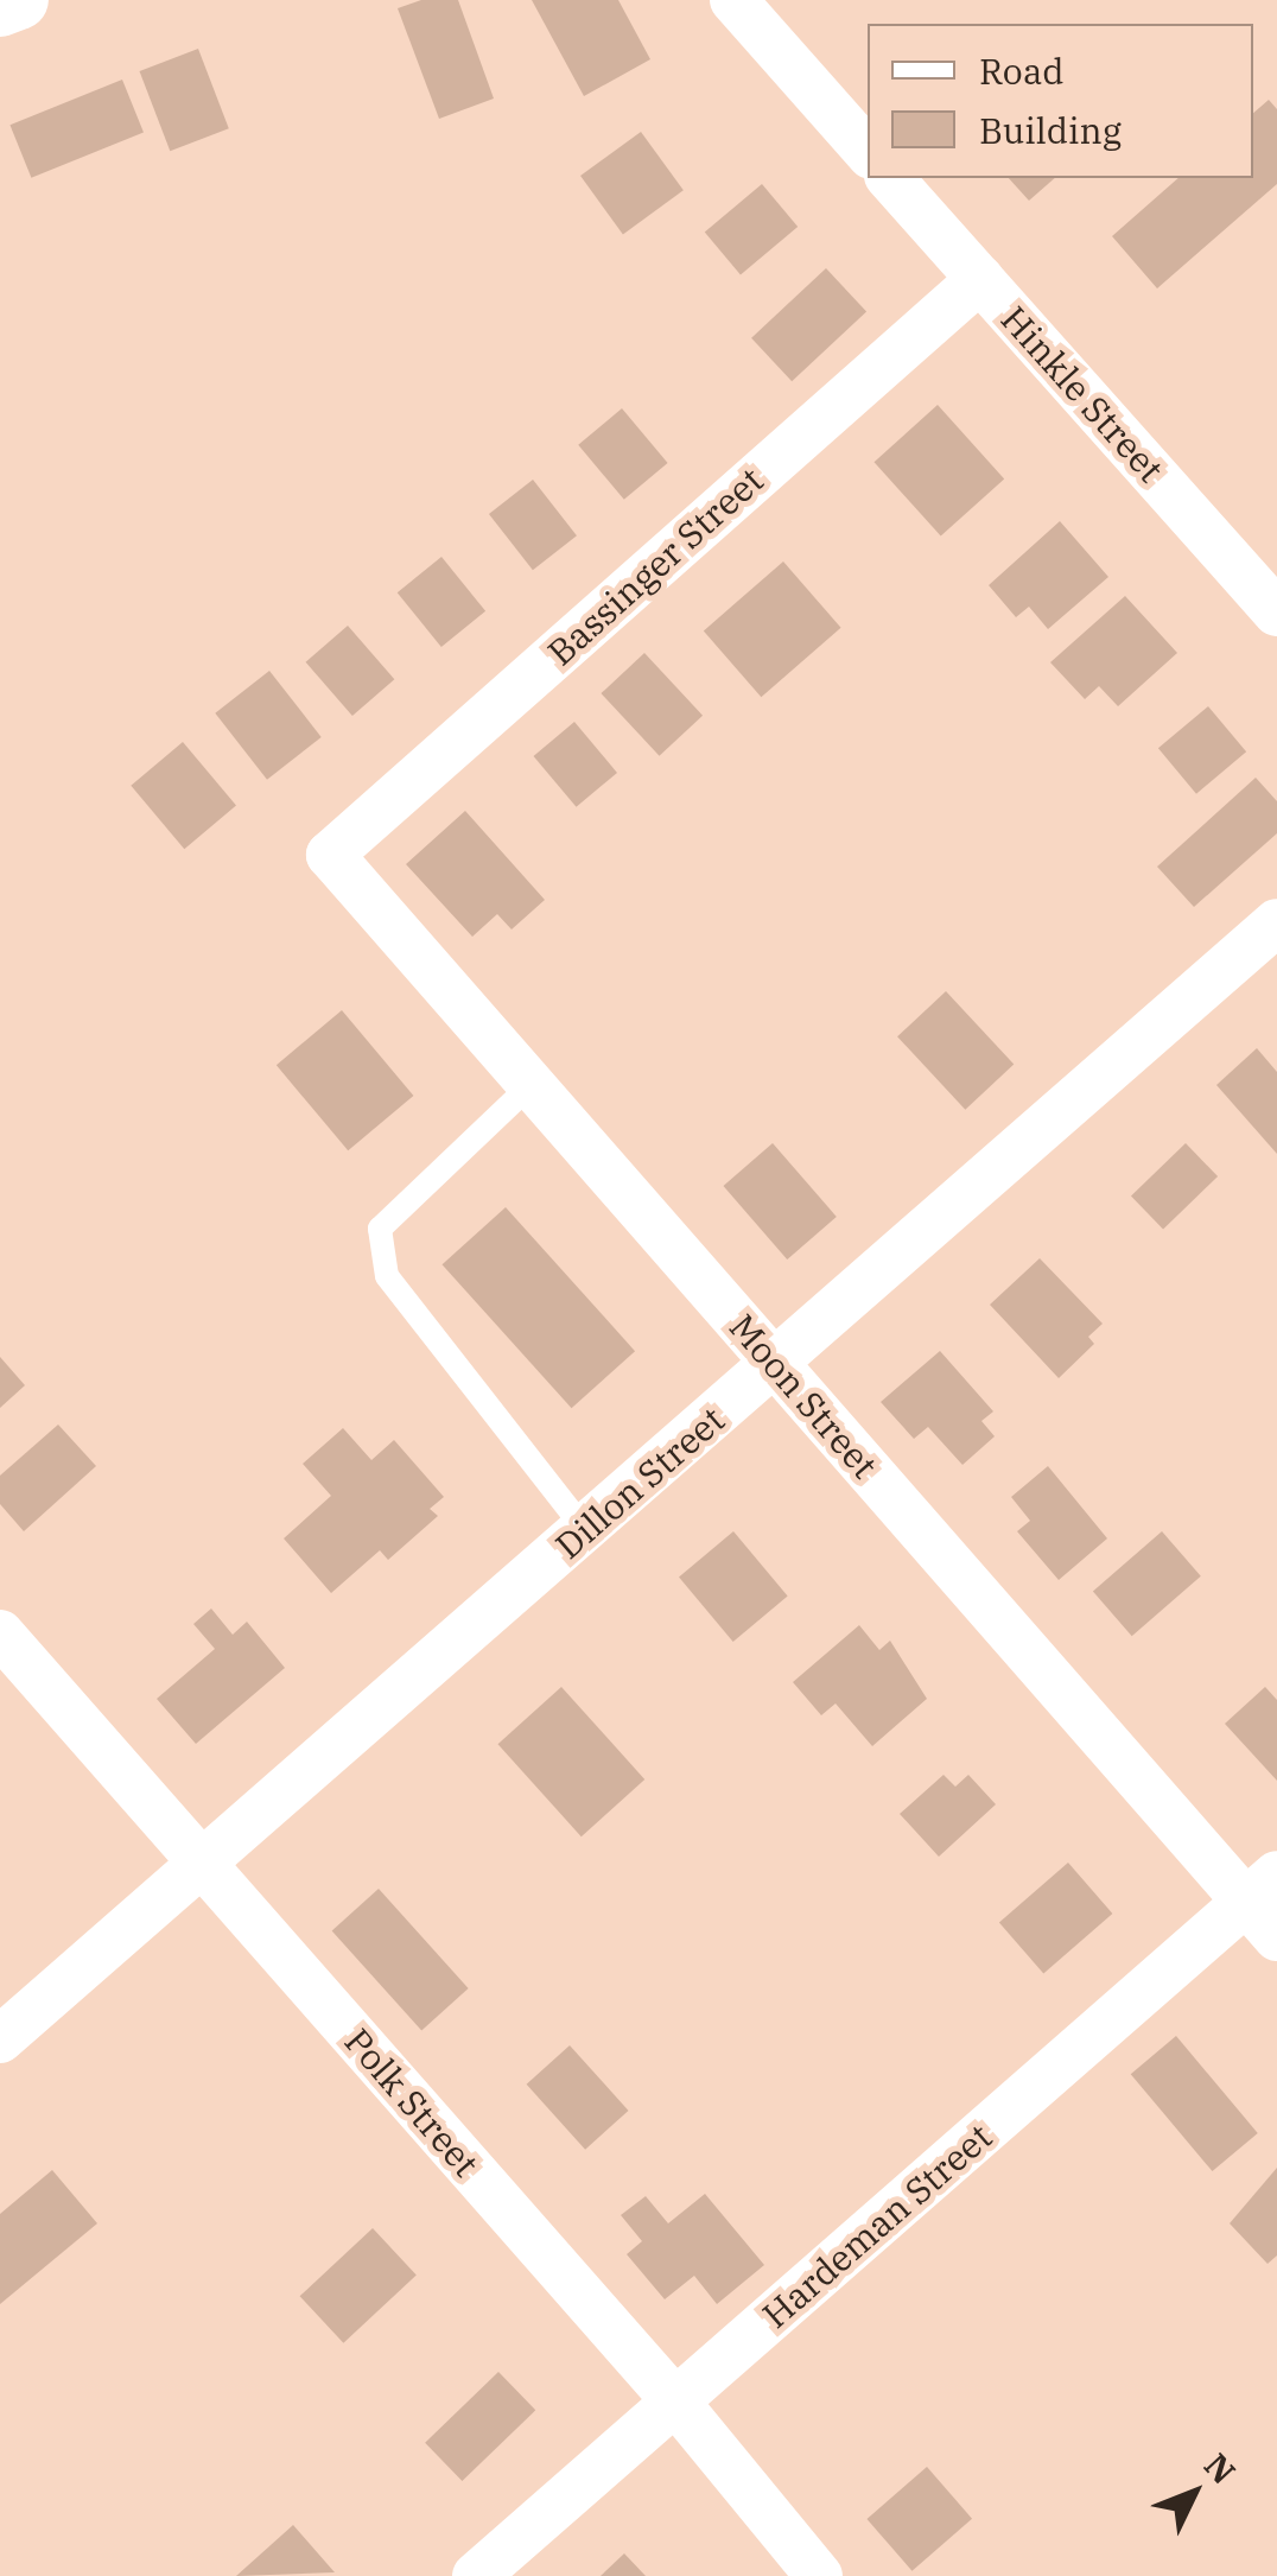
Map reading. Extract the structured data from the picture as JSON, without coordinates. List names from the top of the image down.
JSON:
{
  "streets": {
    "street": [
      "Hinkle Street",
      "Bassinger Street",
      "Moon Street",
      "Dillon Street",
      "Polk Street",
      "Hardeman Street"
    ]
  },
  "crossings": [
    ["Hinkle Street", "Bassinger Street"],
    ["Bassinger Street", "Moon Street"],
    ["Moon Street", "Dillon Street"],
    ["Moon Street", "Hardeman Street"],
    ["Dillon Street", "Polk Street"],
    ["Polk Street", "Hardeman Street"]
  ],
  "legend": ["Road", "Building"],
  "north": "top right"
}
